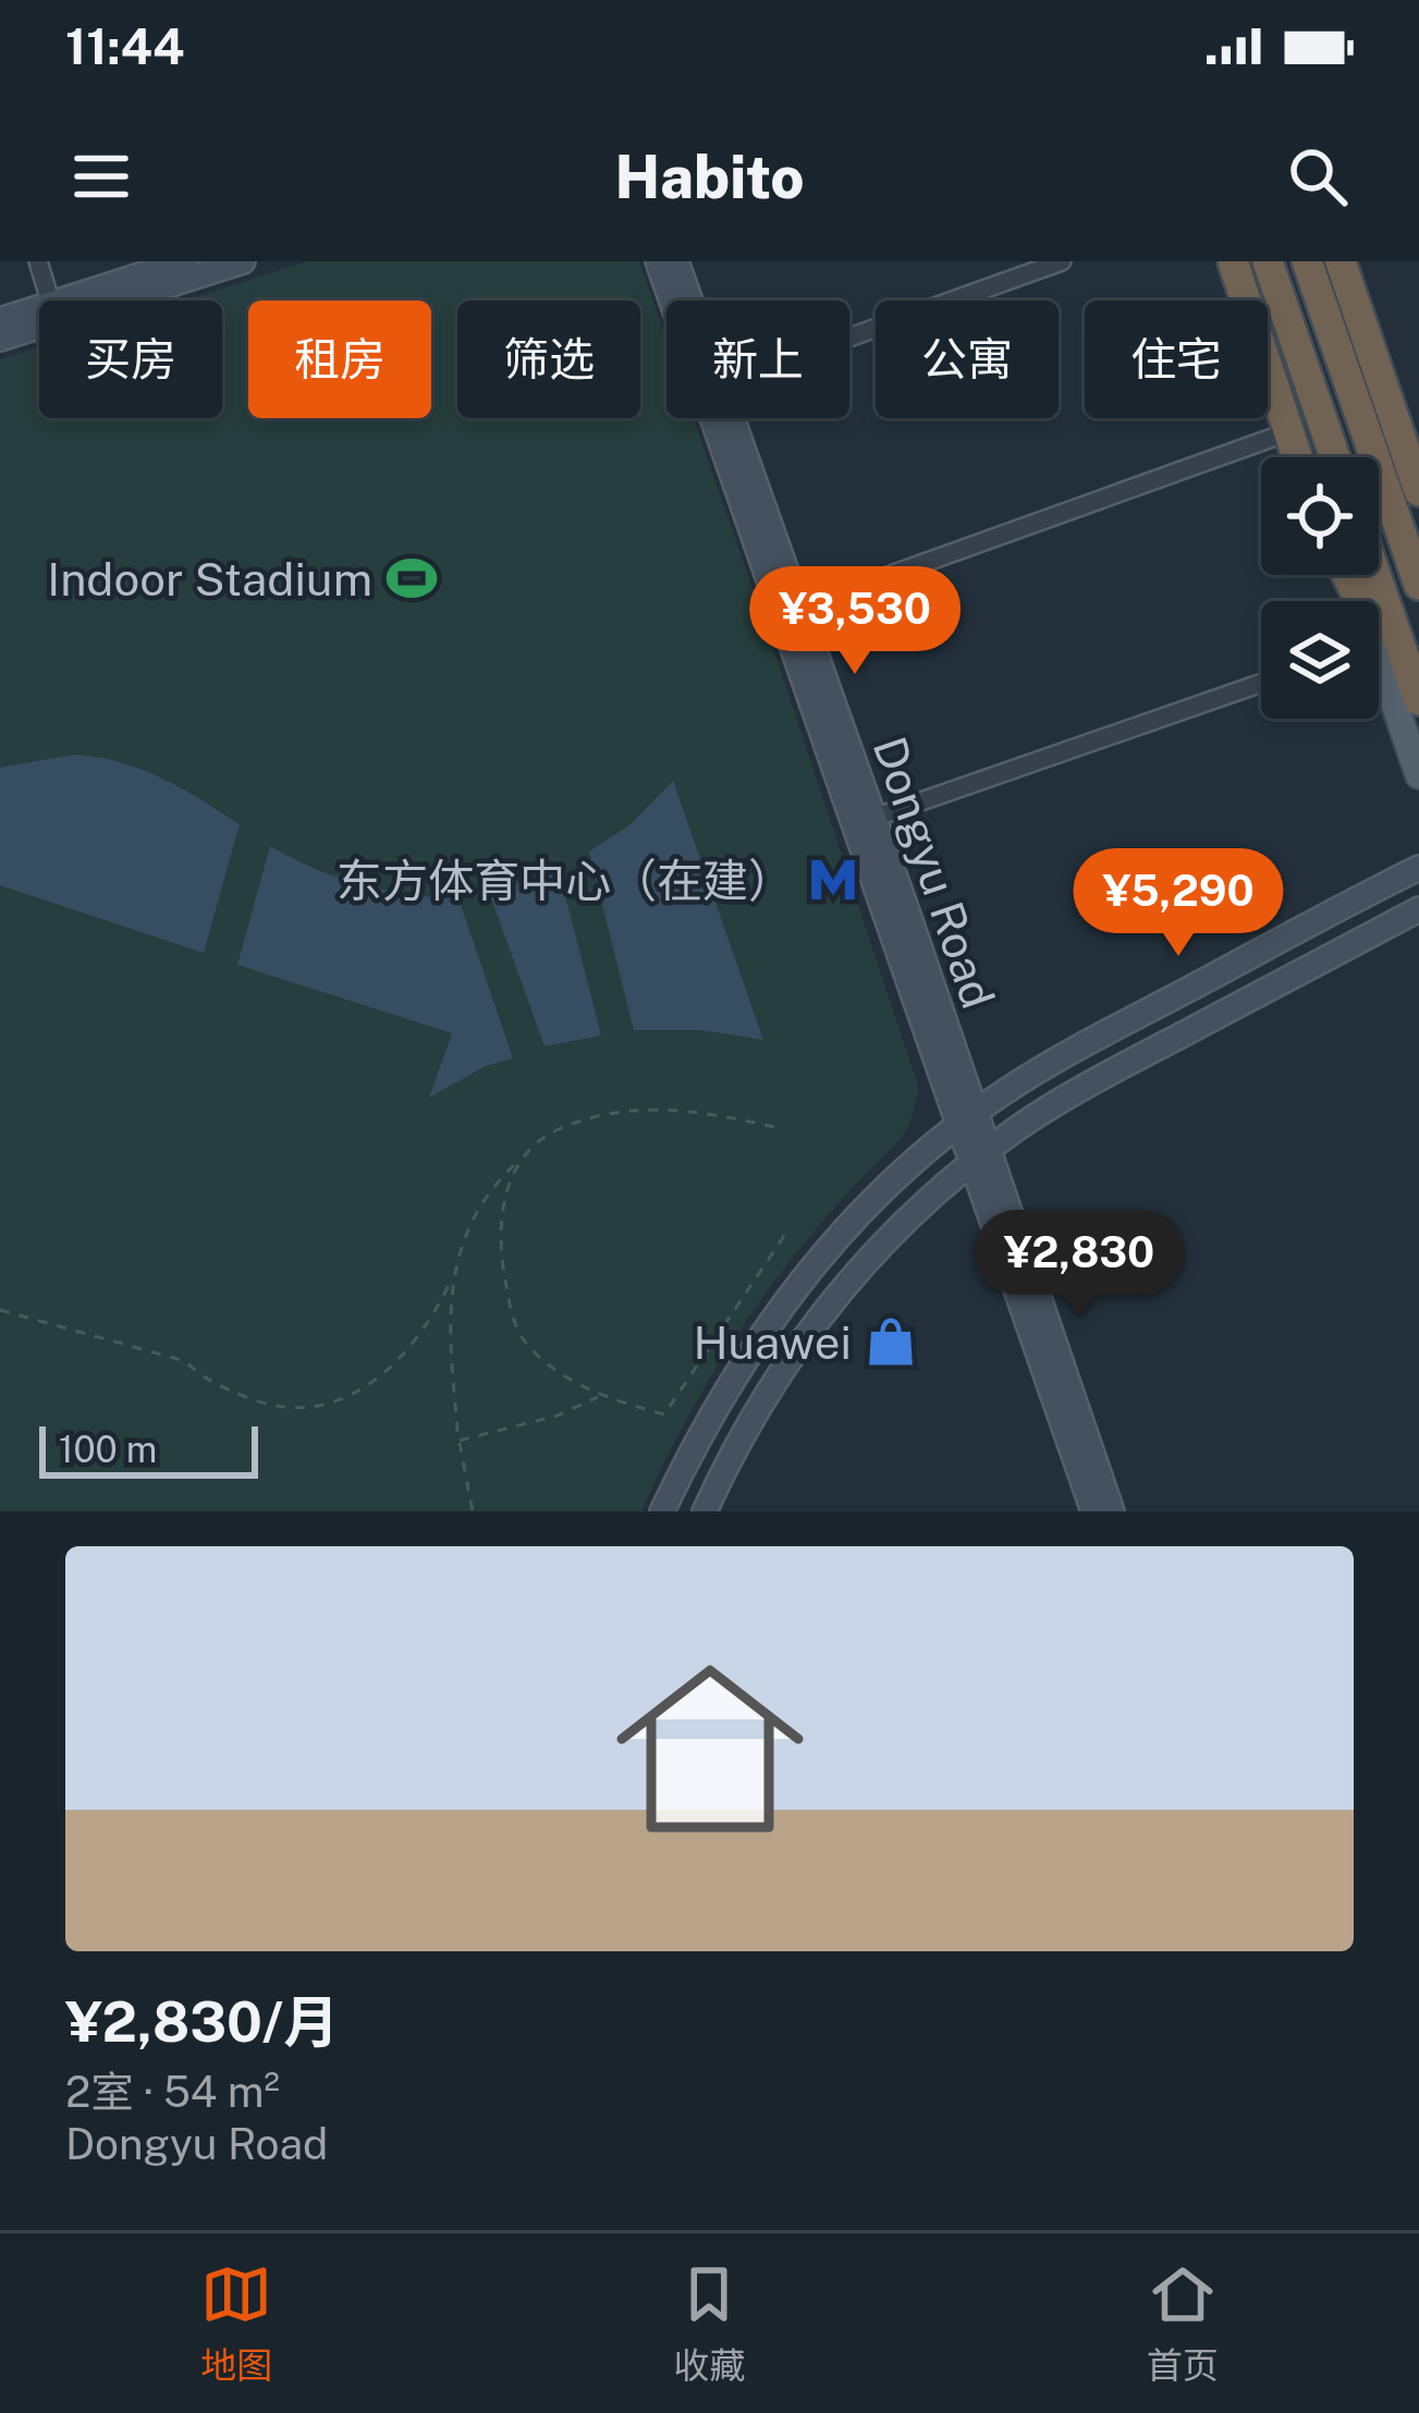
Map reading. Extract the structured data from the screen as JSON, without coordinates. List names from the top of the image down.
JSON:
{
  "streets": {
    "street": ["Dongyu Road"]
  },
  "places": {
    "sports": ["Indoor Stadium"],
    "metro station": ["东方体育中心（在建）"],
    "shop": ["Huawei"]
  },
  "scale_bar": "100 m",
  "page": {
    "status": "11:44",
    "header": "Habito",
    "chip": [
      "买房",
      "租房",
      "筛选",
      "新上",
      "公寓",
      "住宅"
    ],
    "price": ["¥3,530", "¥5,290", "¥2,830"],
    "scale": "100 m",
    "list": [
      {
        "name": "¥2,830/月",
        "note": "2室 · 54 m² · Dongyu Road"
      }
    ],
    "tabs": ["地图", "收藏", "首页"]
  }
}
